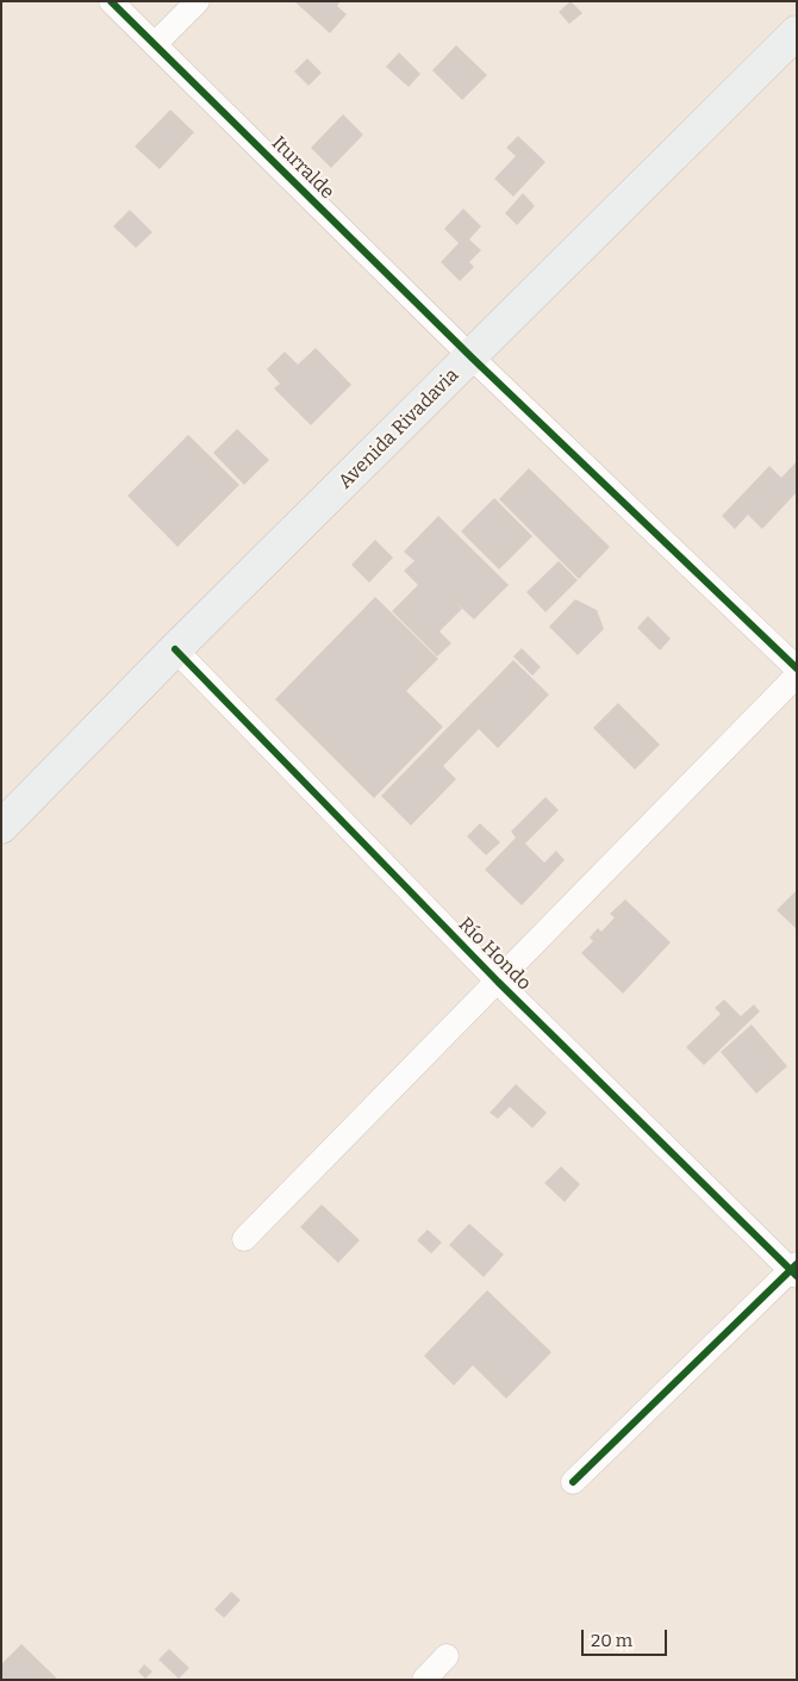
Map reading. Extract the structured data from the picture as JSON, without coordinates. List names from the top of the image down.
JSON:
{
  "streets": {
    "main road": ["Avenida Rivadavia"],
    "street": ["Iturralde", "Río Hondo"]
  },
  "crossings": [
    ["Iturralde", "Avenida Rivadavia"],
    ["Avenida Rivadavia", "Río Hondo"]
  ],
  "scale_bar": "20 m"
}
